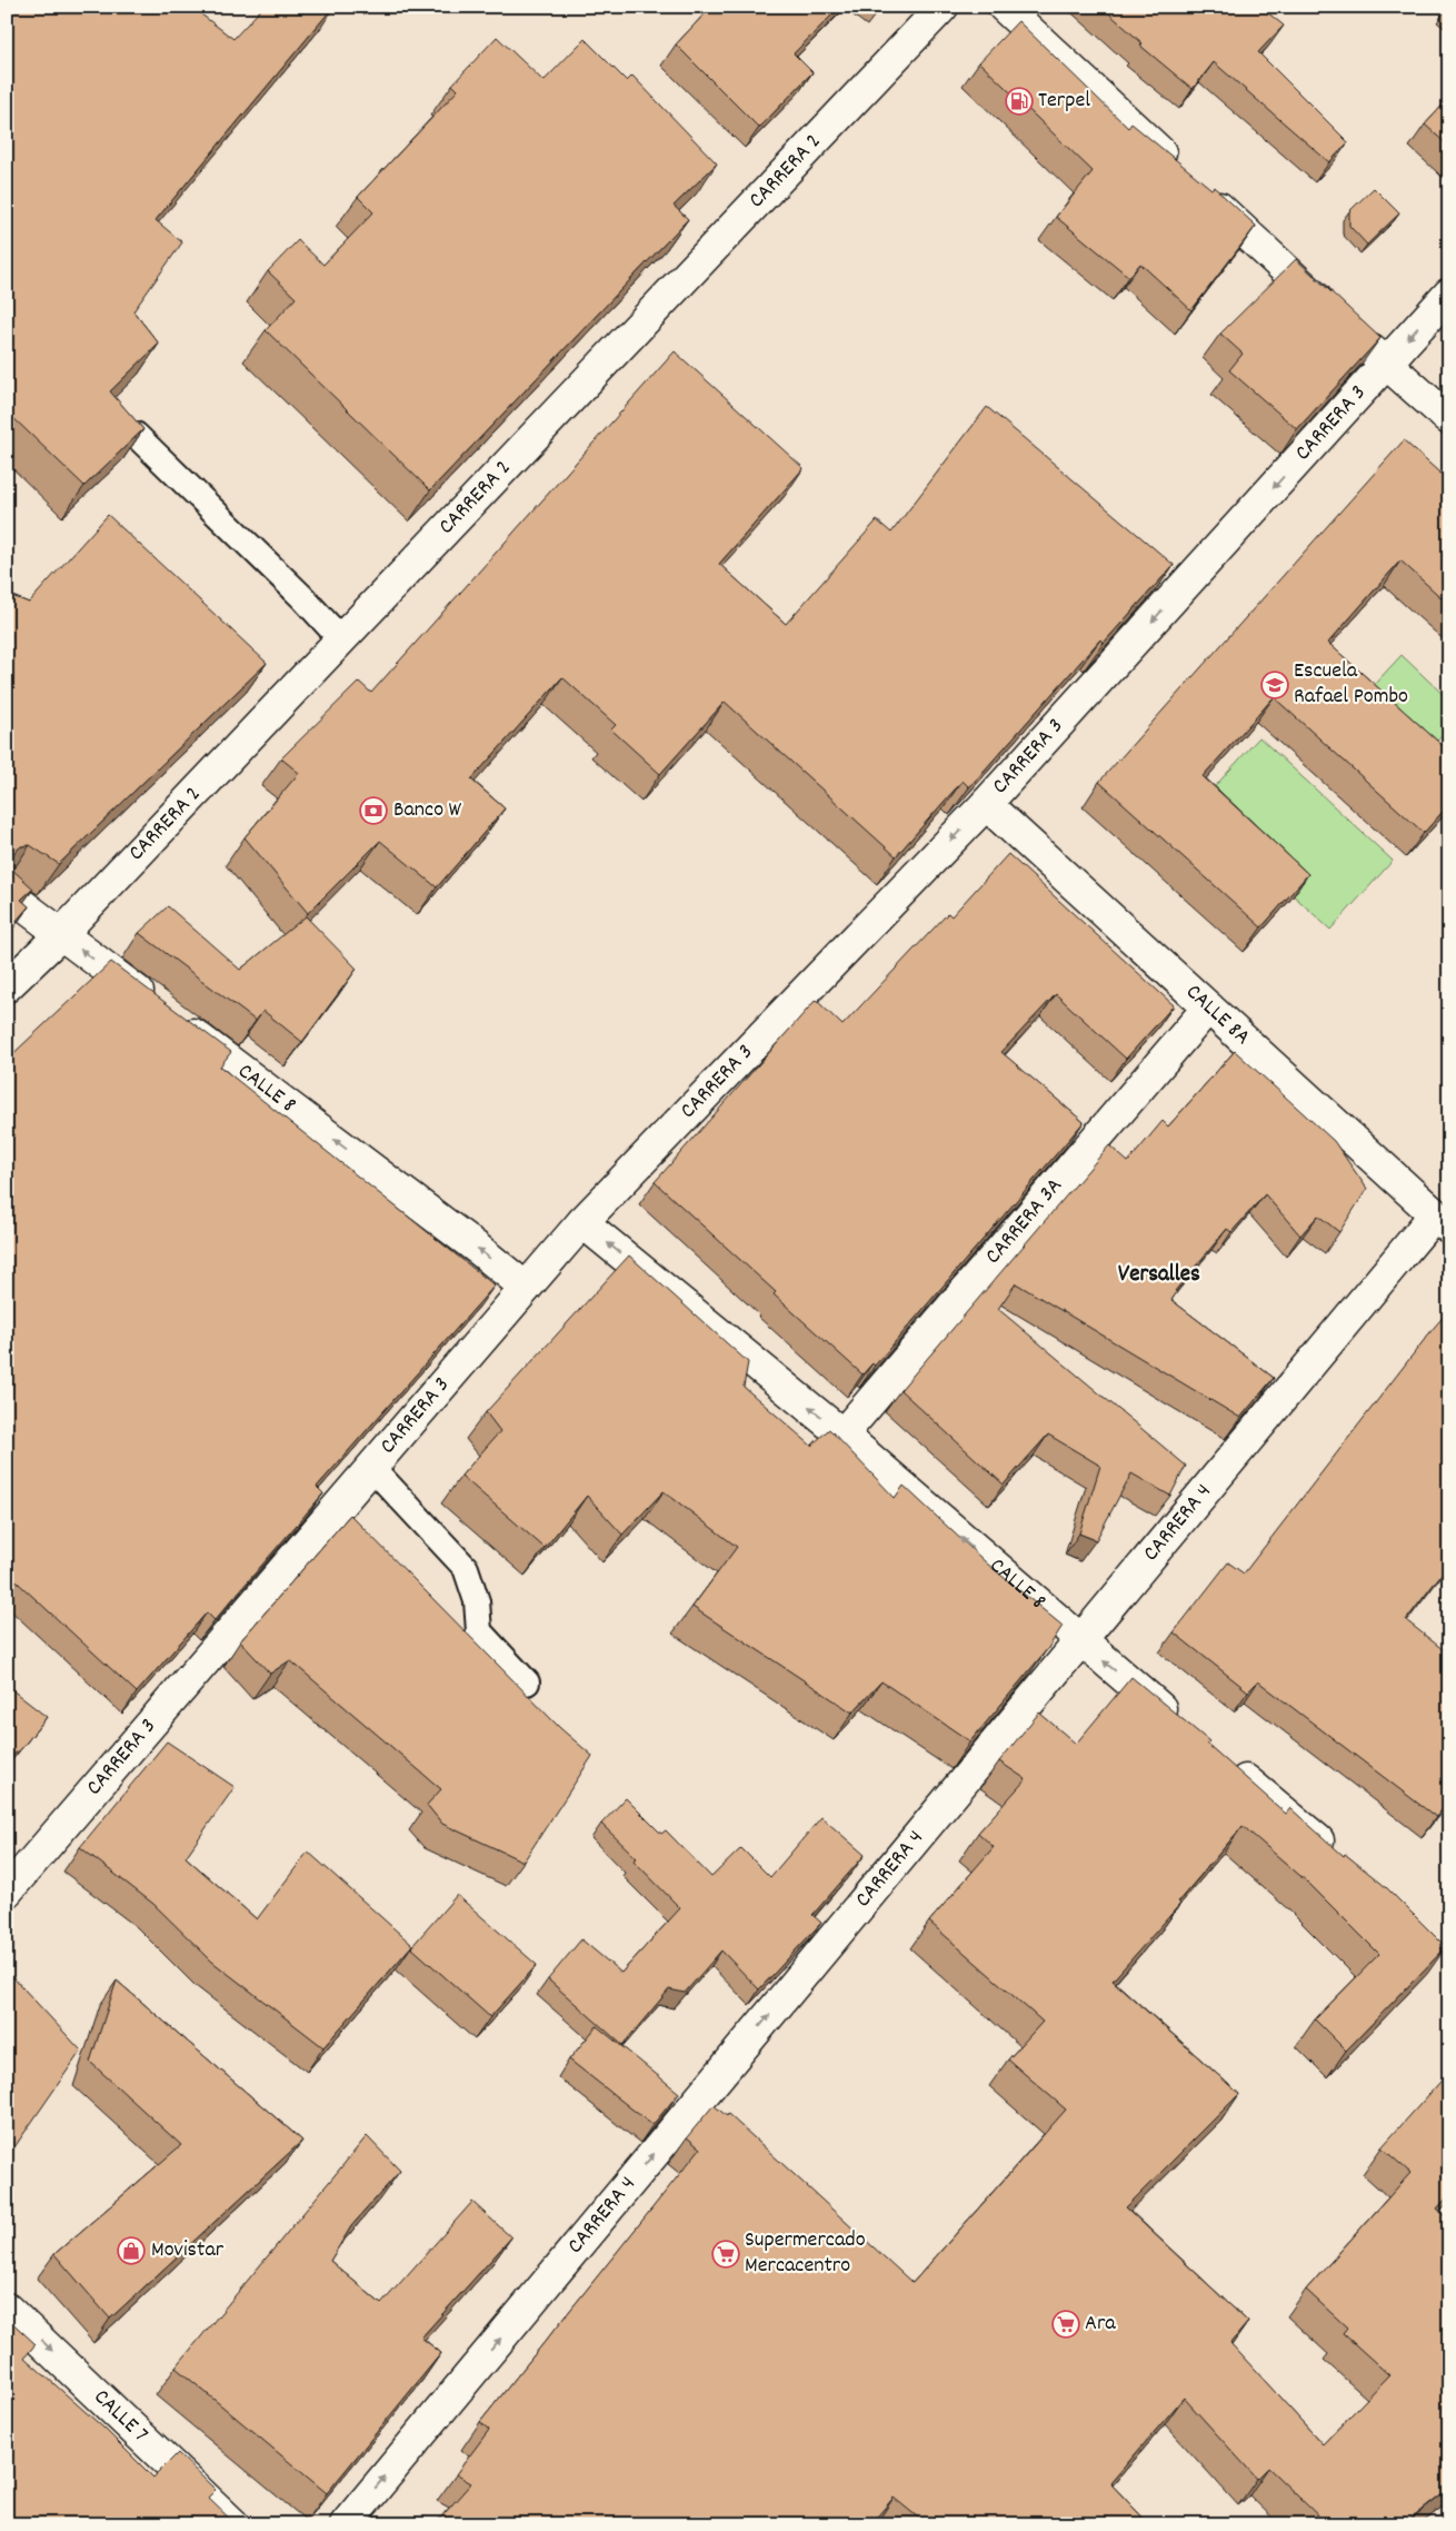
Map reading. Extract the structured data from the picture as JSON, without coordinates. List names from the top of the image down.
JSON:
{
  "streets": {
    "street": [
      "CARRERA 2",
      "CARRERA 3",
      "CALLE 8A",
      "CALLE 8",
      "CARRERA 3A",
      "CARRERA 4",
      "CALLE 7"
    ]
  },
  "crossings": [
    ["CARRERA 2", "CALLE 8"],
    ["CARRERA 3", "CALLE 8A"],
    ["CARRERA 3", "CALLE 8"],
    ["CALLE 8A", "CARRERA 3A"],
    ["CALLE 8A", "CARRERA 4"],
    ["CALLE 8", "CARRERA 3A"],
    ["CALLE 8", "CARRERA 4"]
  ],
  "one_way": [
    "CARRERA 3",
    "CALLE 8",
    "CARRERA 4",
    "CALLE 7"
  ],
  "districts": ["Versalles"],
  "places": {
    "fuel station": ["Terpel"],
    "school or university": ["Escuela Rafael Pombo"],
    "bank": ["Banco W"],
    "shop": ["Movistar"],
    "supermarket": ["Supermercado Mercacentro", "Ara"]
  }
}
